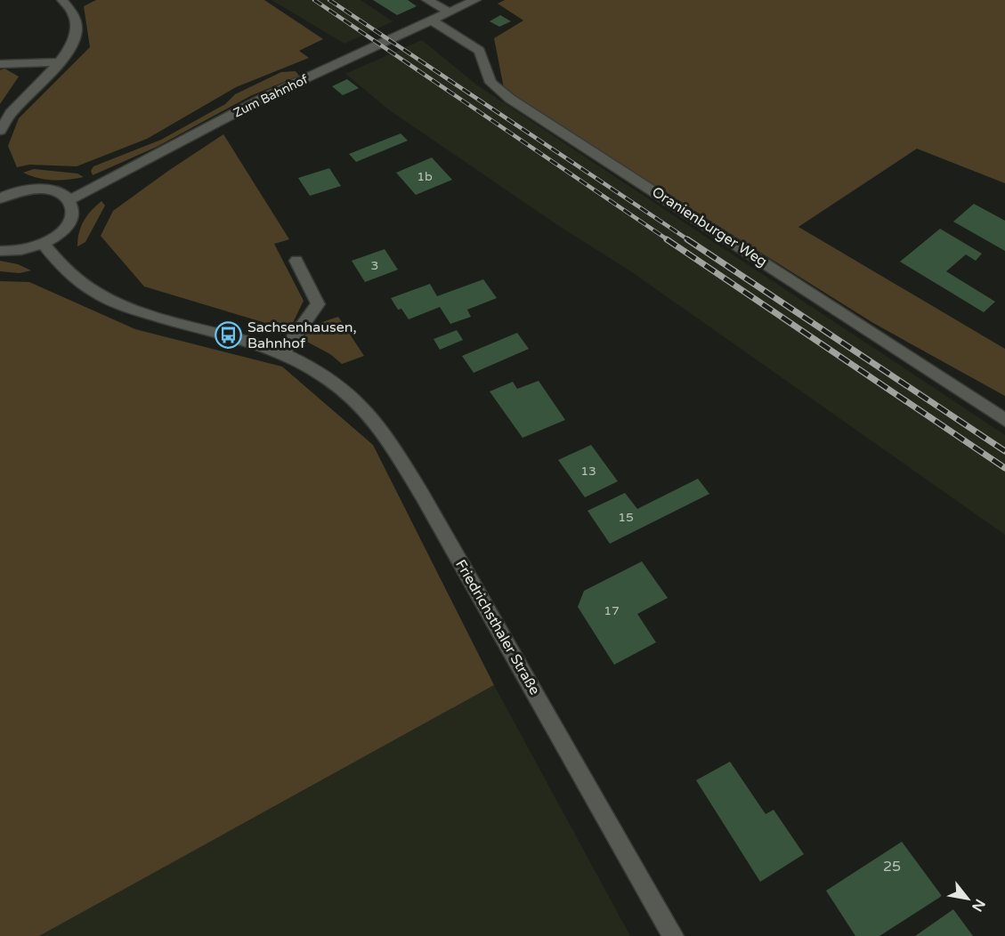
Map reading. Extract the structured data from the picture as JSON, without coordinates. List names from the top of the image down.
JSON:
{
  "streets": {
    "street": ["Zum Bahnhof", "Oranienburger Weg", "Friedrichsthaler Straße"]
  },
  "crossings": [
    ["Zum Bahnhof", "Oranienburger Weg"]
  ],
  "places": {
    "bus stop": ["Sachsenhausen, Bahnhof"]
  },
  "house_numbers": [
    "1b",
    "3",
    "13",
    "15",
    "17",
    "25"
  ],
  "north": "bottom right"
}
